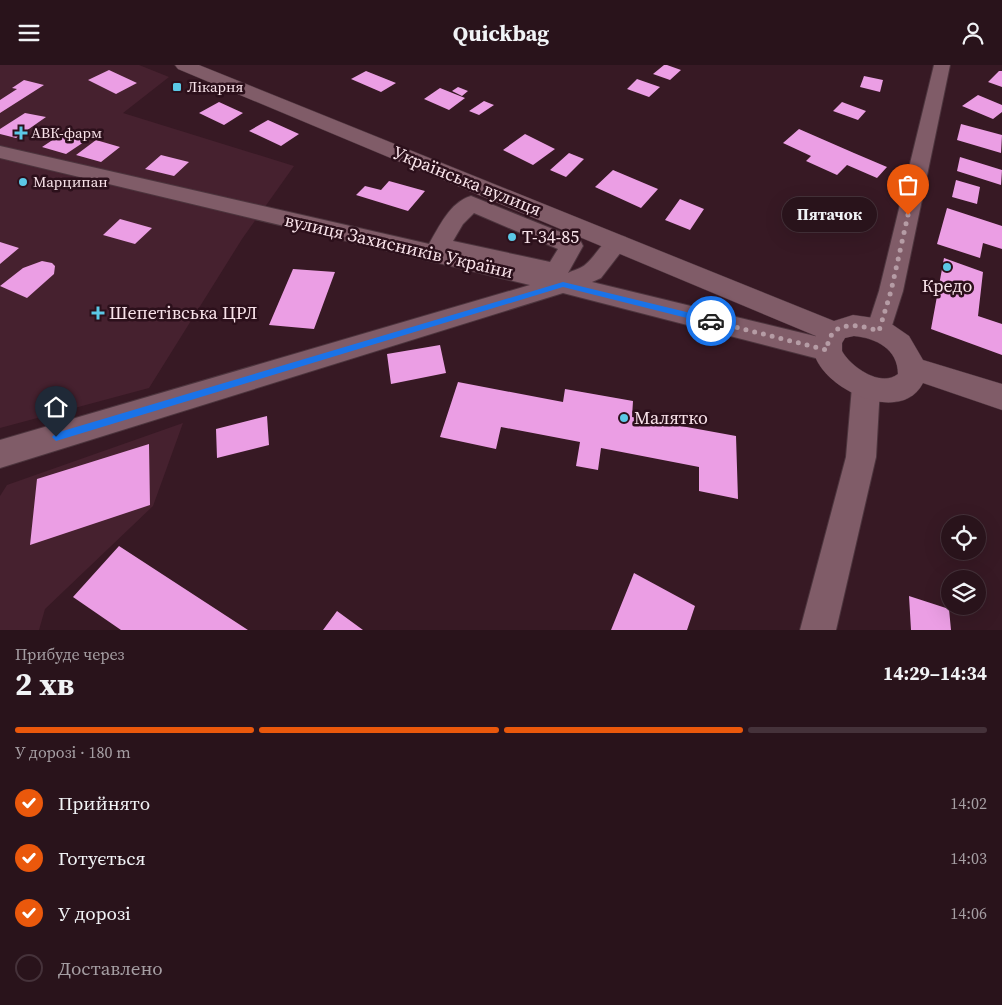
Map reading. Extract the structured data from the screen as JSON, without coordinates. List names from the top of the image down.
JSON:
{
  "streets": {
    "main road": ["Українська вулиця"],
    "street": ["вулиця Захисників України"]
  },
  "crossings": [
    ["Українська вулиця", "вулиця Захисників України"]
  ],
  "places": {
    "transit": ["Лікарня"],
    "health": ["АВК-фарм", "Шепетівська ЦРЛ"],
    "other": [
      "Марципан",
      "Пятачок",
      "Т-34-85",
      "Кредо",
      "Малятко"
    ]
  },
  "page": {
    "header": "Quickbag",
    "bubble": "Пятачок",
    "heading": ["2 хв", "Прибуде через", "14:29–14:34"],
    "bar": "У дорозі · 180 m",
    "list": [
      ["Прийнято", "14:02"],
      ["Готується", "14:03"],
      ["У дорозі", "14:06"],
      "Доставлено"
    ]
  }
}
